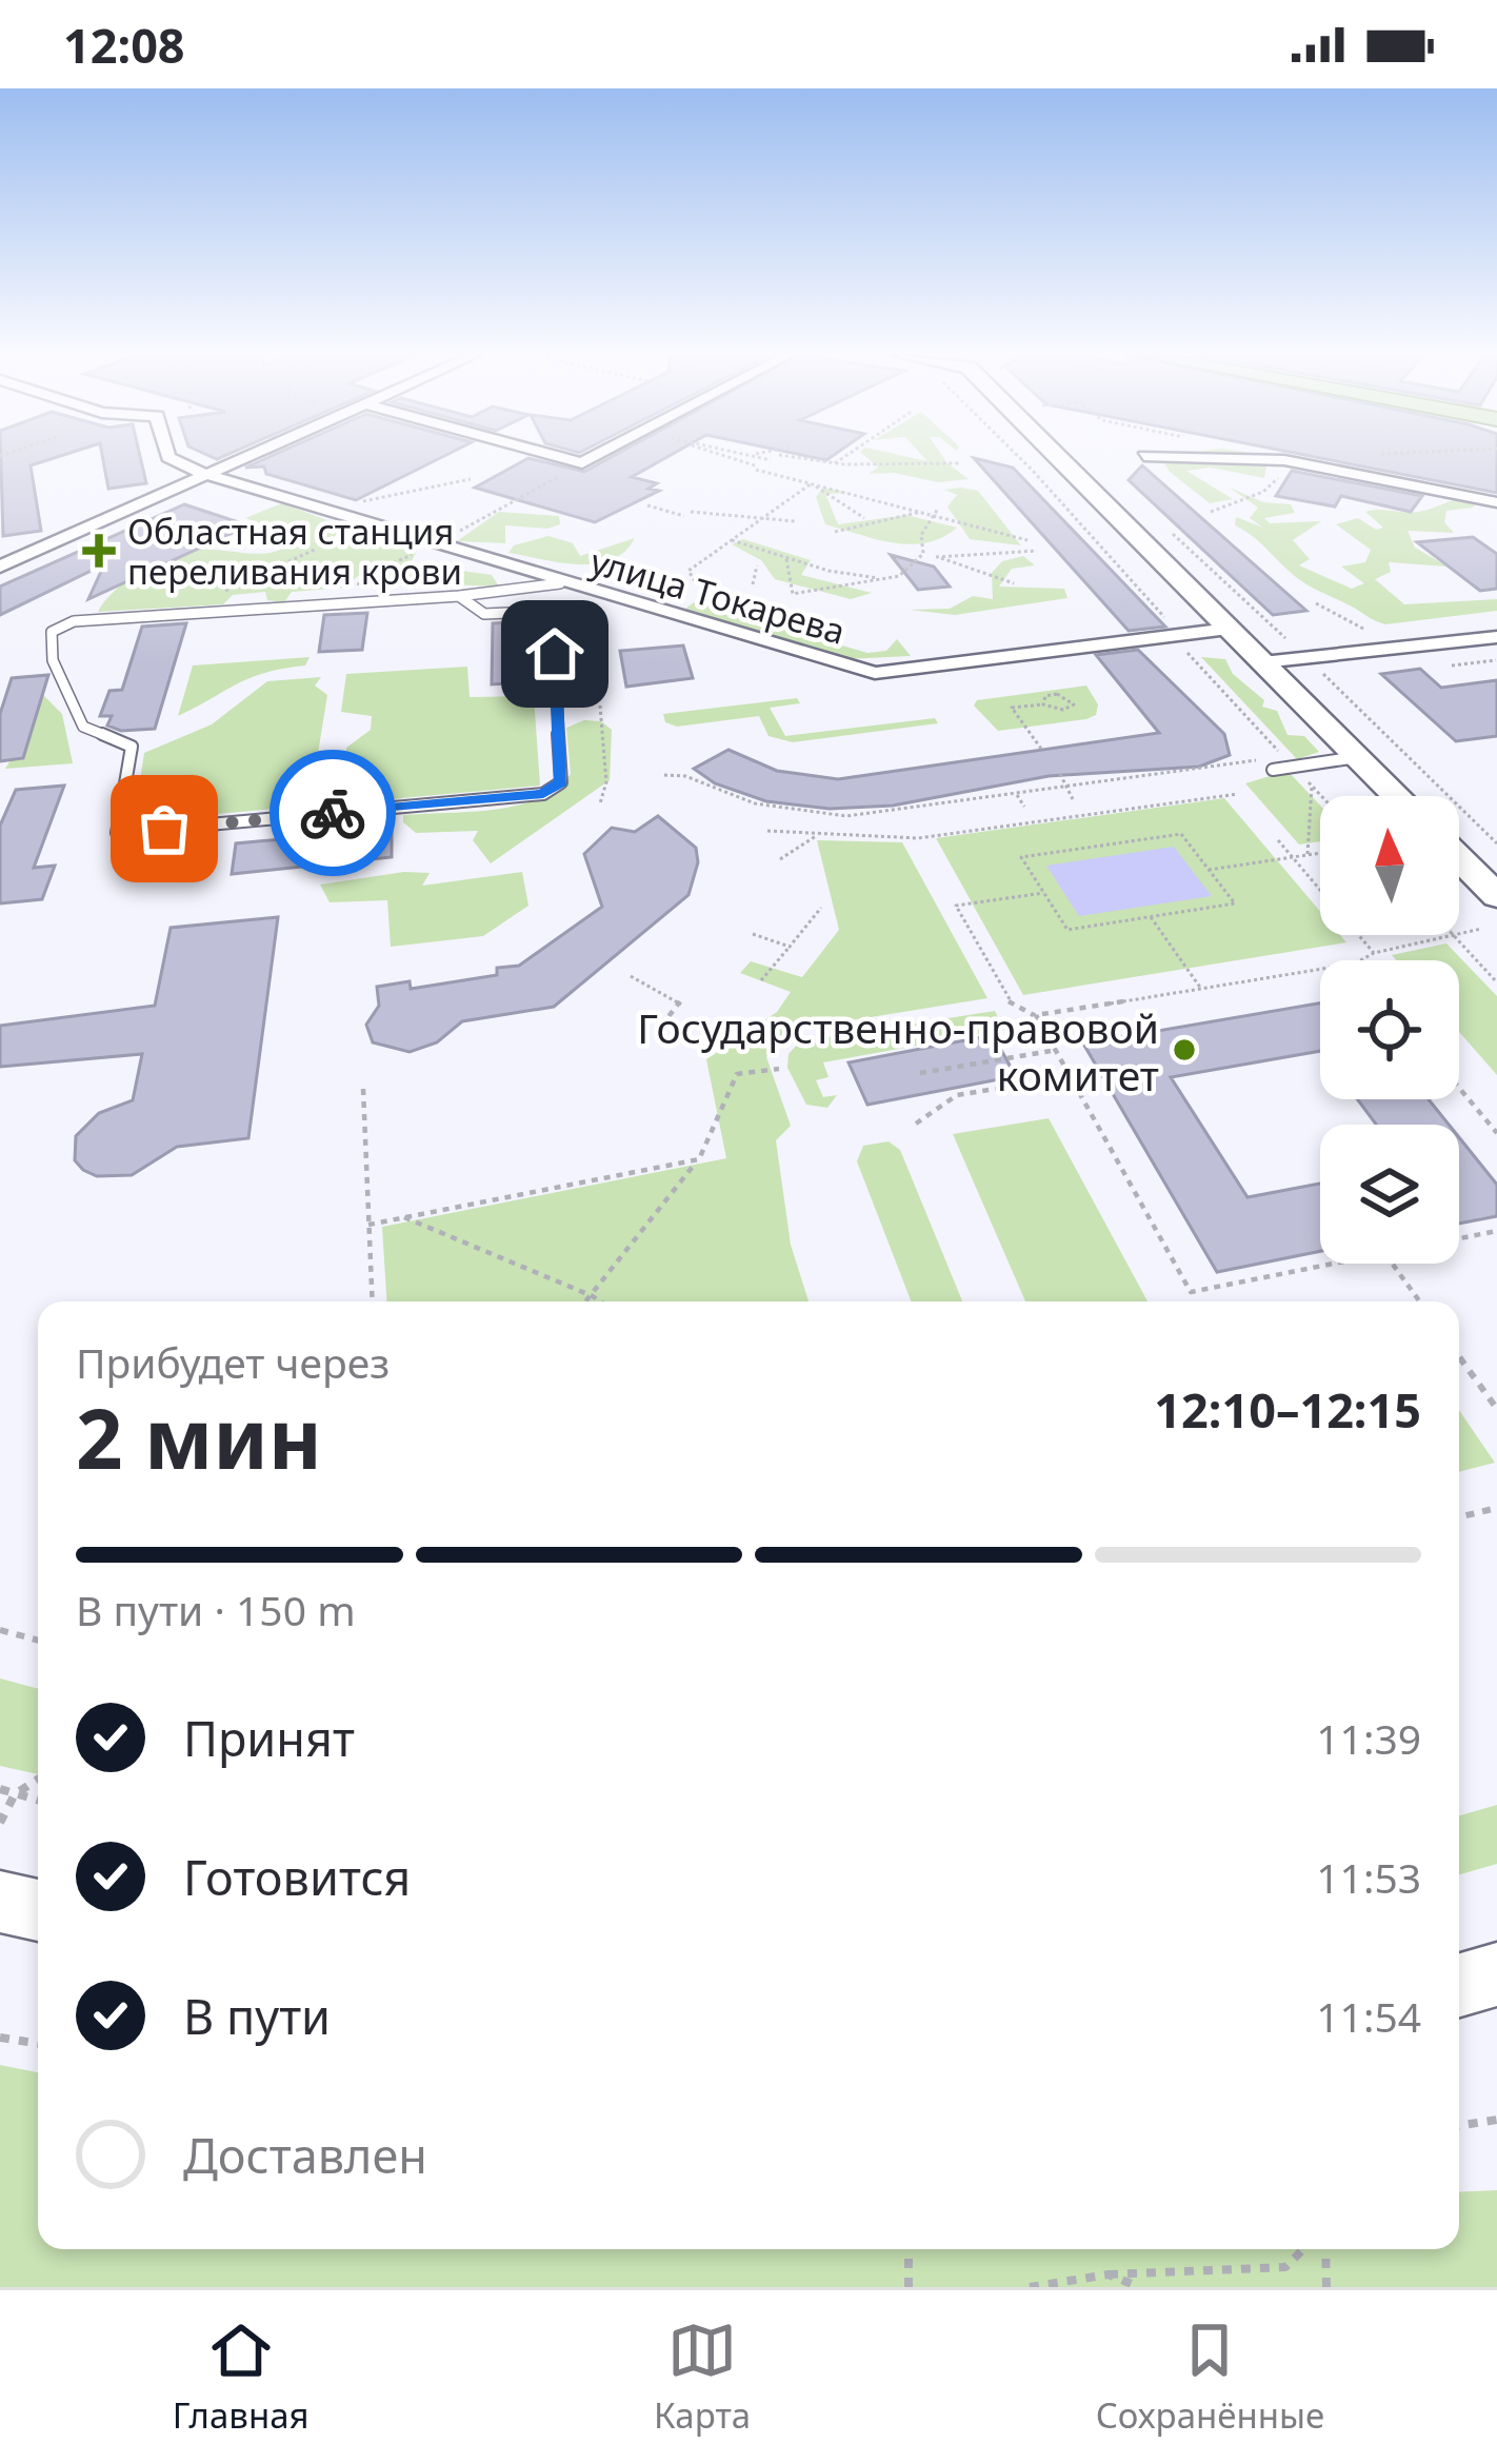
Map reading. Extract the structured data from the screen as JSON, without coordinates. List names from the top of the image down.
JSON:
{
  "streets": {
    "street": ["улица Токарева"]
  },
  "places": {
    "health": ["Областная станция переливания крови"],
    "other": ["Государственно-правовой комитет"]
  },
  "north": "top",
  "page": {
    "status": "12:08",
    "heading": ["2 мин", "Прибудет через", "12:10–12:15"],
    "bar": "В пути · 150 m",
    "list": [
      ["Принят", "11:39"],
      ["Готовится", "11:53"],
      ["В пути", "11:54"],
      "Доставлен"
    ],
    "tabs": ["Главная", "Карта", "Сохранённые"]
  }
}
